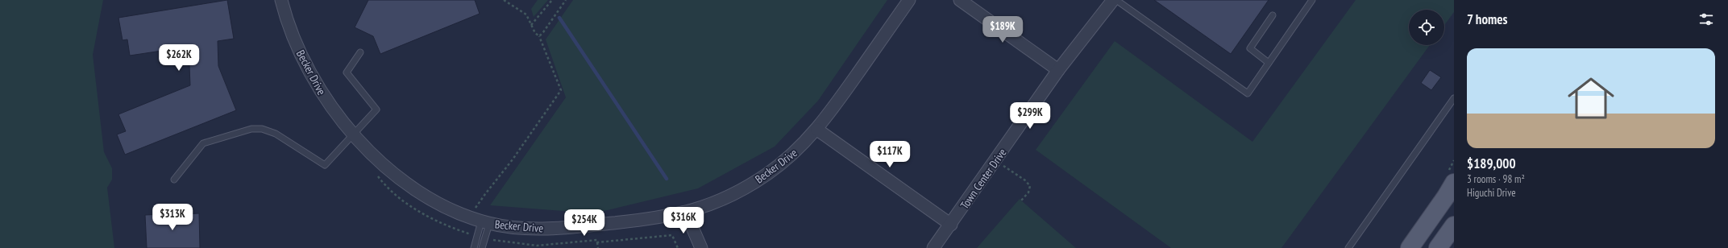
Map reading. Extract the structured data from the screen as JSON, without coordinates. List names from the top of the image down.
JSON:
{
  "streets": {
    "street": ["Becker Drive", "Town Center Drive"]
  },
  "page": {
    "heading": "7 homes",
    "price": [
      "$189K",
      "$262K",
      "$299K",
      "$117K",
      "$313K",
      "$316K",
      "$254K"
    ],
    "list": [
      {
        "name": "$189,000",
        "note": "3 rooms · 98 m² · Higuchi Drive"
      }
    ]
  }
}
